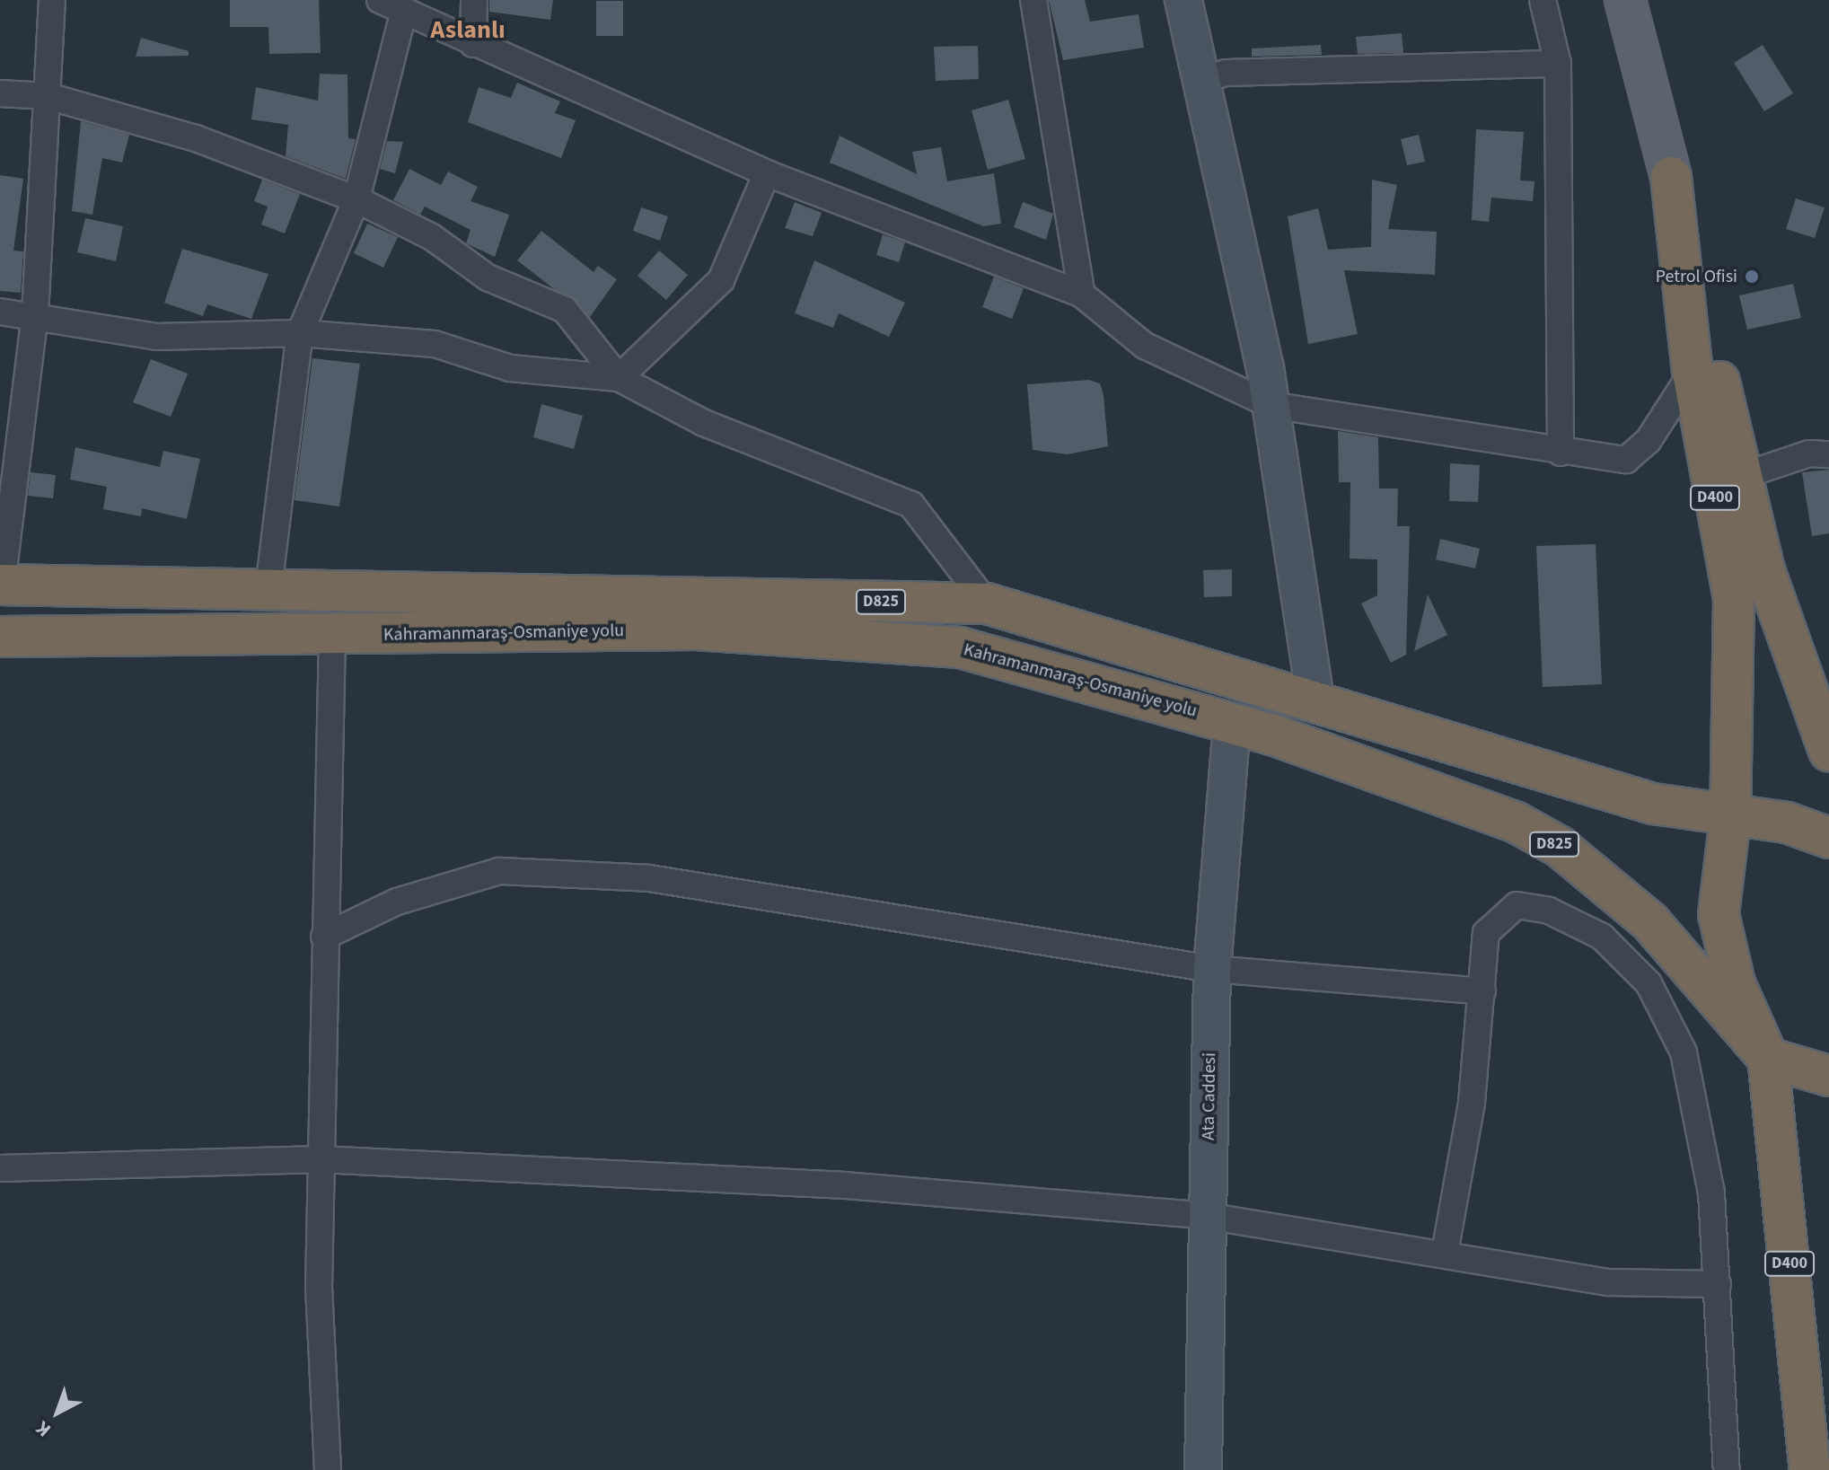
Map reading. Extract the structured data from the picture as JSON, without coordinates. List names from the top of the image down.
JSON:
{
  "streets": {
    "highway": ["D400", "D825", "Kahramanmaraş-Osmaniye yolu"],
    "street": ["Ata Caddesi"]
  },
  "crossings": [
    ["D400", "Kahramanmaraş-Osmaniye yolu"],
    ["Kahramanmaraş-Osmaniye yolu", "Ata Caddesi"]
  ],
  "districts": ["Aslanlı"],
  "places": ["Petrol Ofisi"],
  "north": "bottom left"
}
